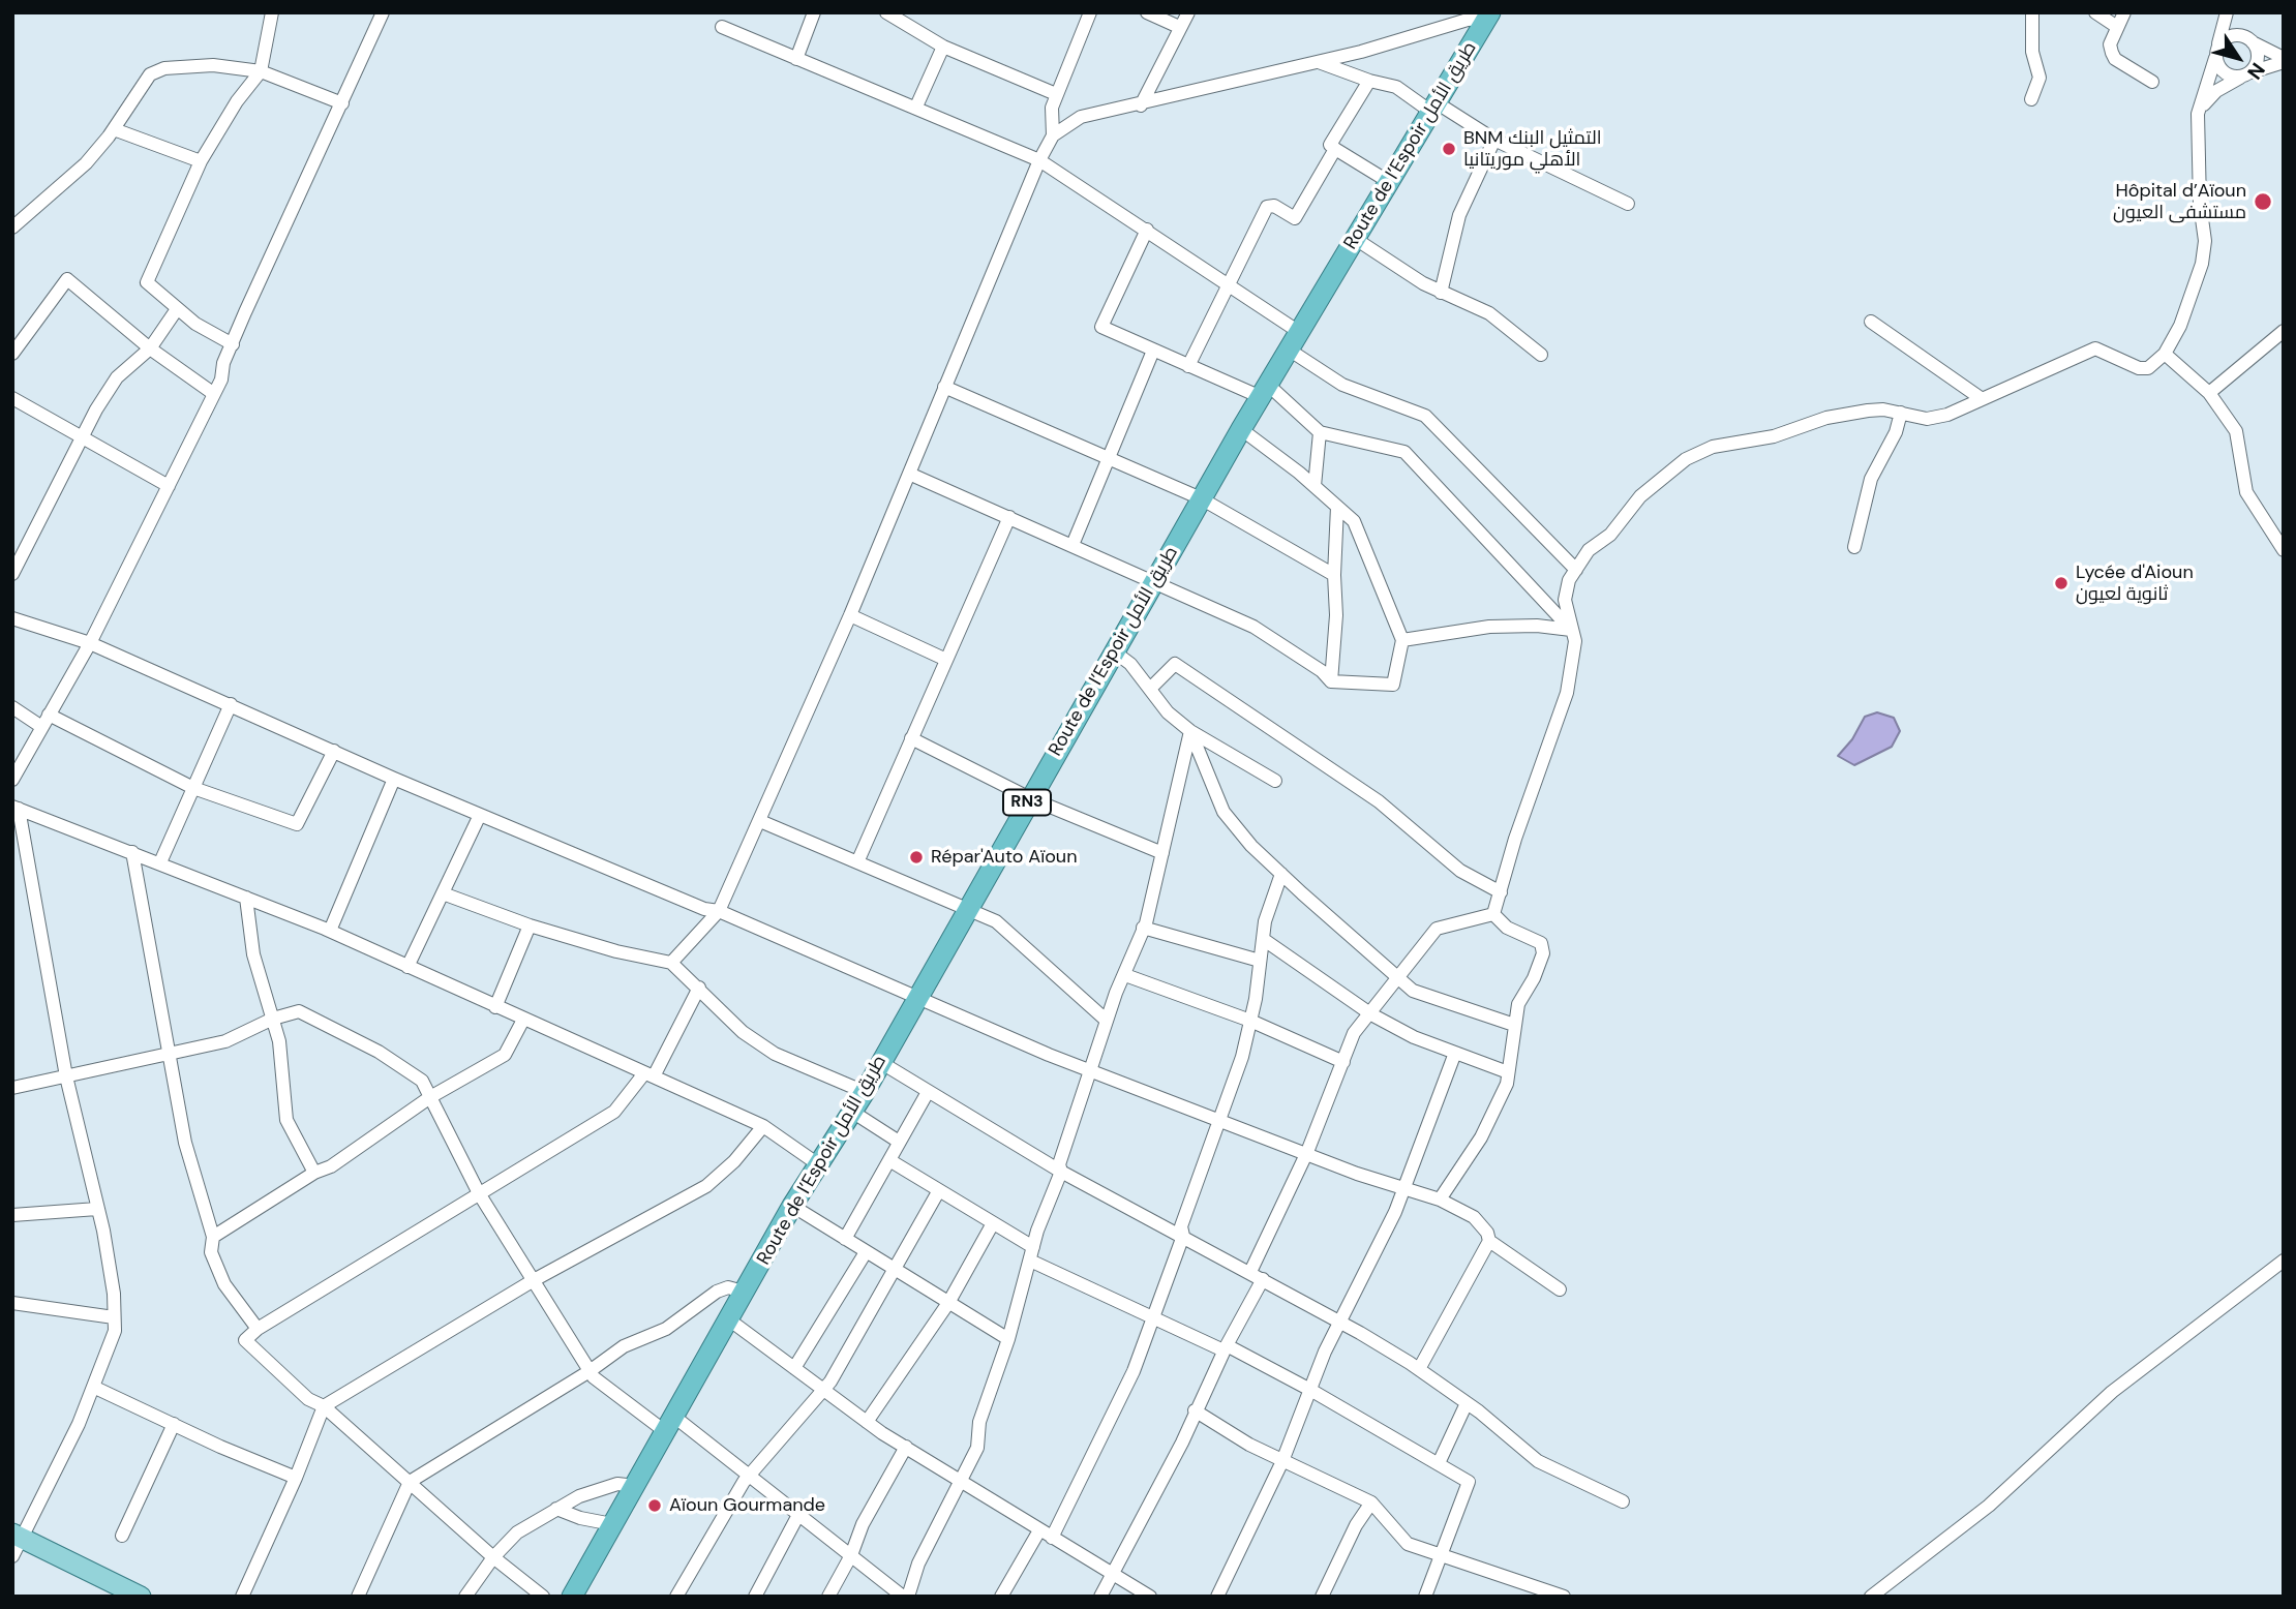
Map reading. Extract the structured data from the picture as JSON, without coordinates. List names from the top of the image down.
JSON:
{
  "streets": {
    "highway": ["Route de l’Espoir طريق الأمل", "RN3"]
  },
  "places": [
    "BNM التمثيل البنك الأهلي موريتانيا",
    "Hôpital d’Aïoun مستشفى العيون",
    "Lycée d'Aioun ثانوية لعيون",
    "Répar'Auto Aïoun",
    "Aïoun Gourmande"
  ],
  "north": "bottom right"
}
